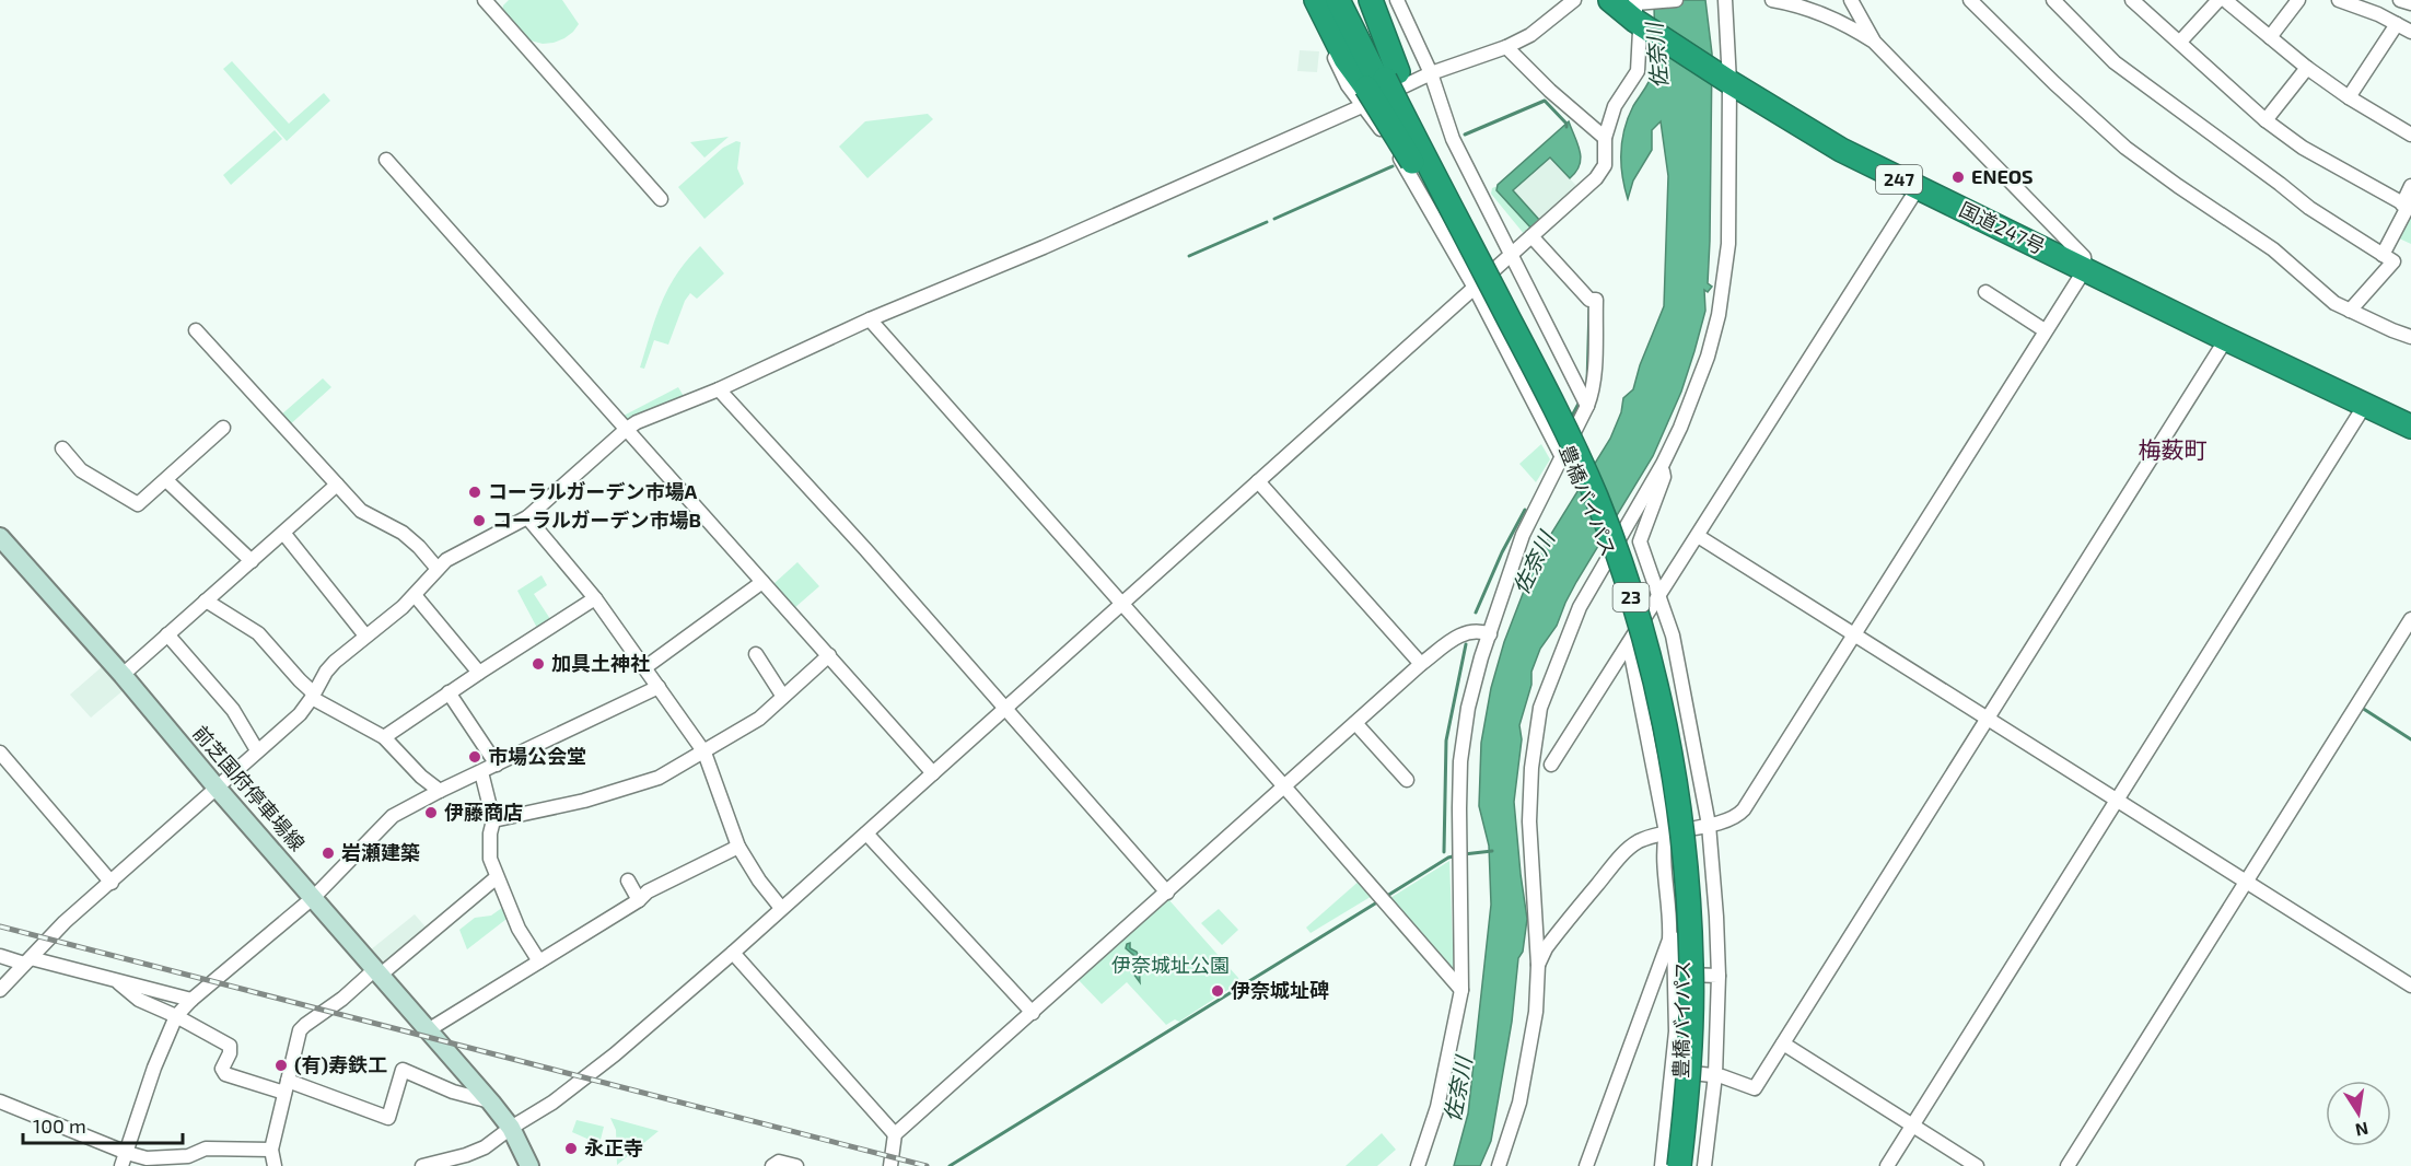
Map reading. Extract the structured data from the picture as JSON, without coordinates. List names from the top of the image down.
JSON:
{
  "streets": {
    "highway": [
      "247",
      "国道247号",
      "豊橋バイパス",
      "23"
    ],
    "main road": ["前芝国府停車場線"]
  },
  "districts": ["梅薮町"],
  "water": ["佐奈川"],
  "parks": ["伊奈城址公園"],
  "places": [
    "ENEOS",
    "コーラルガーデン市場A",
    "コーラルガーデン市場B",
    "加具土神社",
    "市場公会堂",
    "伊藤商店",
    "岩瀬建築",
    "伊奈城址碑",
    "(有)寿鉄工",
    "永正寺"
  ],
  "scale_bar": "100 m",
  "north": "bottom"
}
